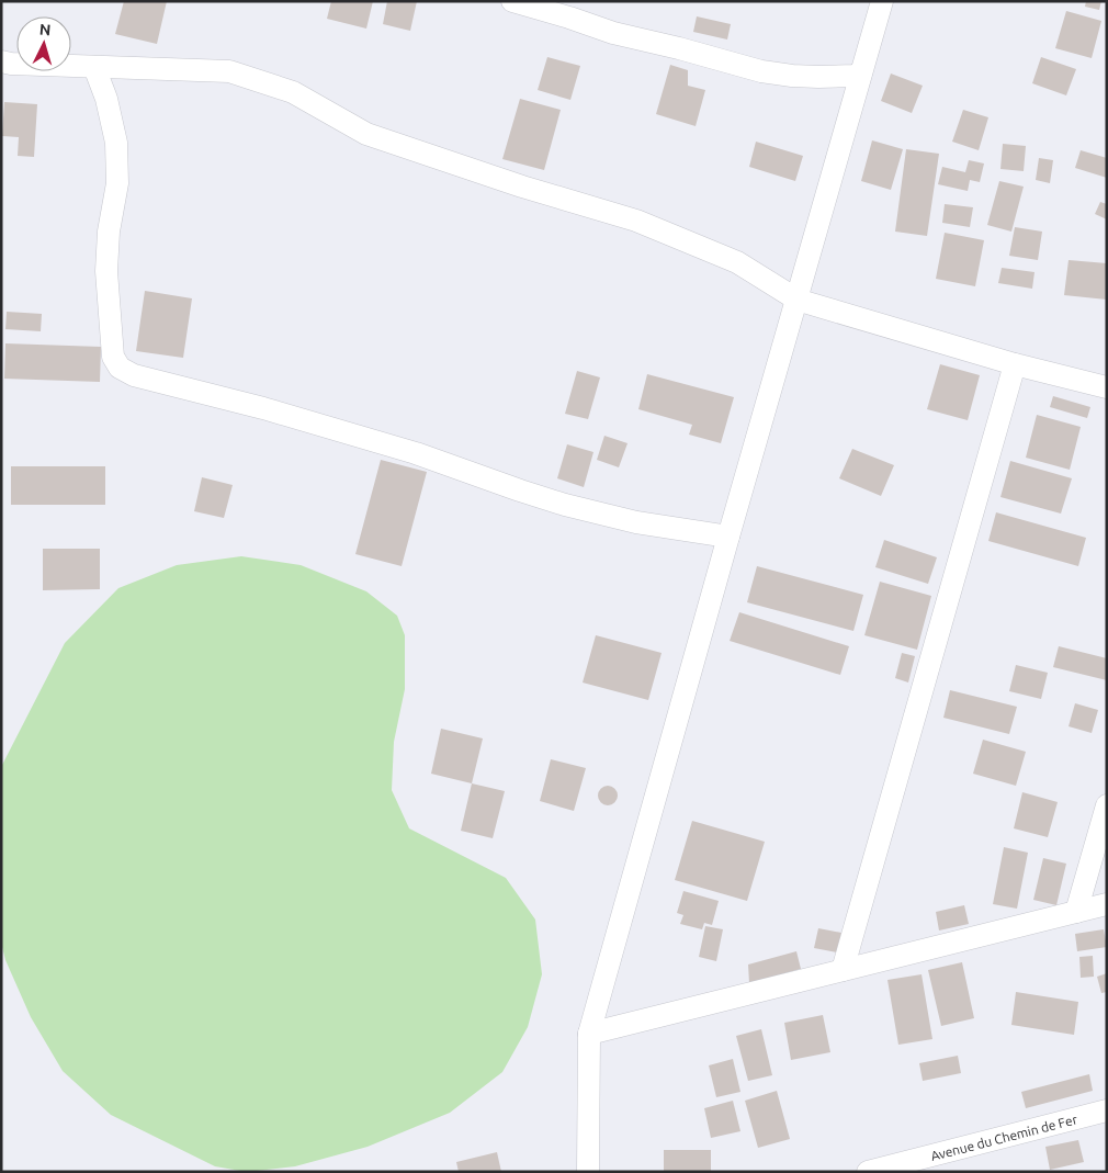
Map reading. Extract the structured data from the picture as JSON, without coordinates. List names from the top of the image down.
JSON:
{
  "streets": {
    "street": ["Avenue du Chemin de Fer"]
  },
  "north": "top"
}
